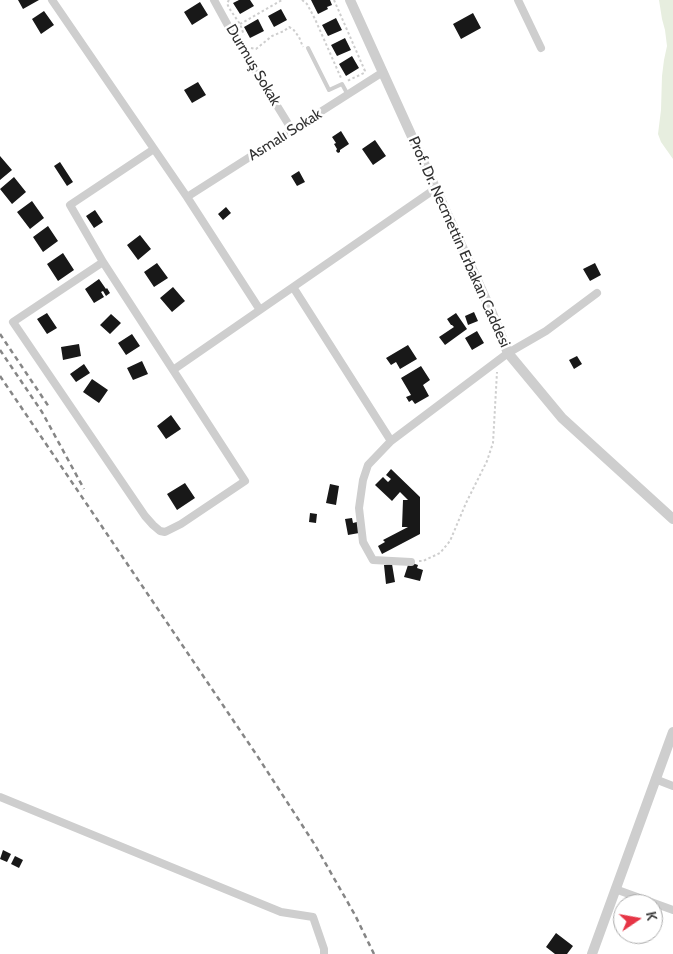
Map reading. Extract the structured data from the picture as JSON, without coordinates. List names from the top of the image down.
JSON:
{
  "streets": {
    "street": ["Durmuş Sokak", "Asmalı Sokak", "Prof. Dr. Necmettin Erbakan Caddesi"]
  },
  "crossings": [
    ["Durmuş Sokak", "Asmalı Sokak"],
    ["Asmalı Sokak", "Prof. Dr. Necmettin Erbakan Caddesi"]
  ],
  "north": "right"
}
